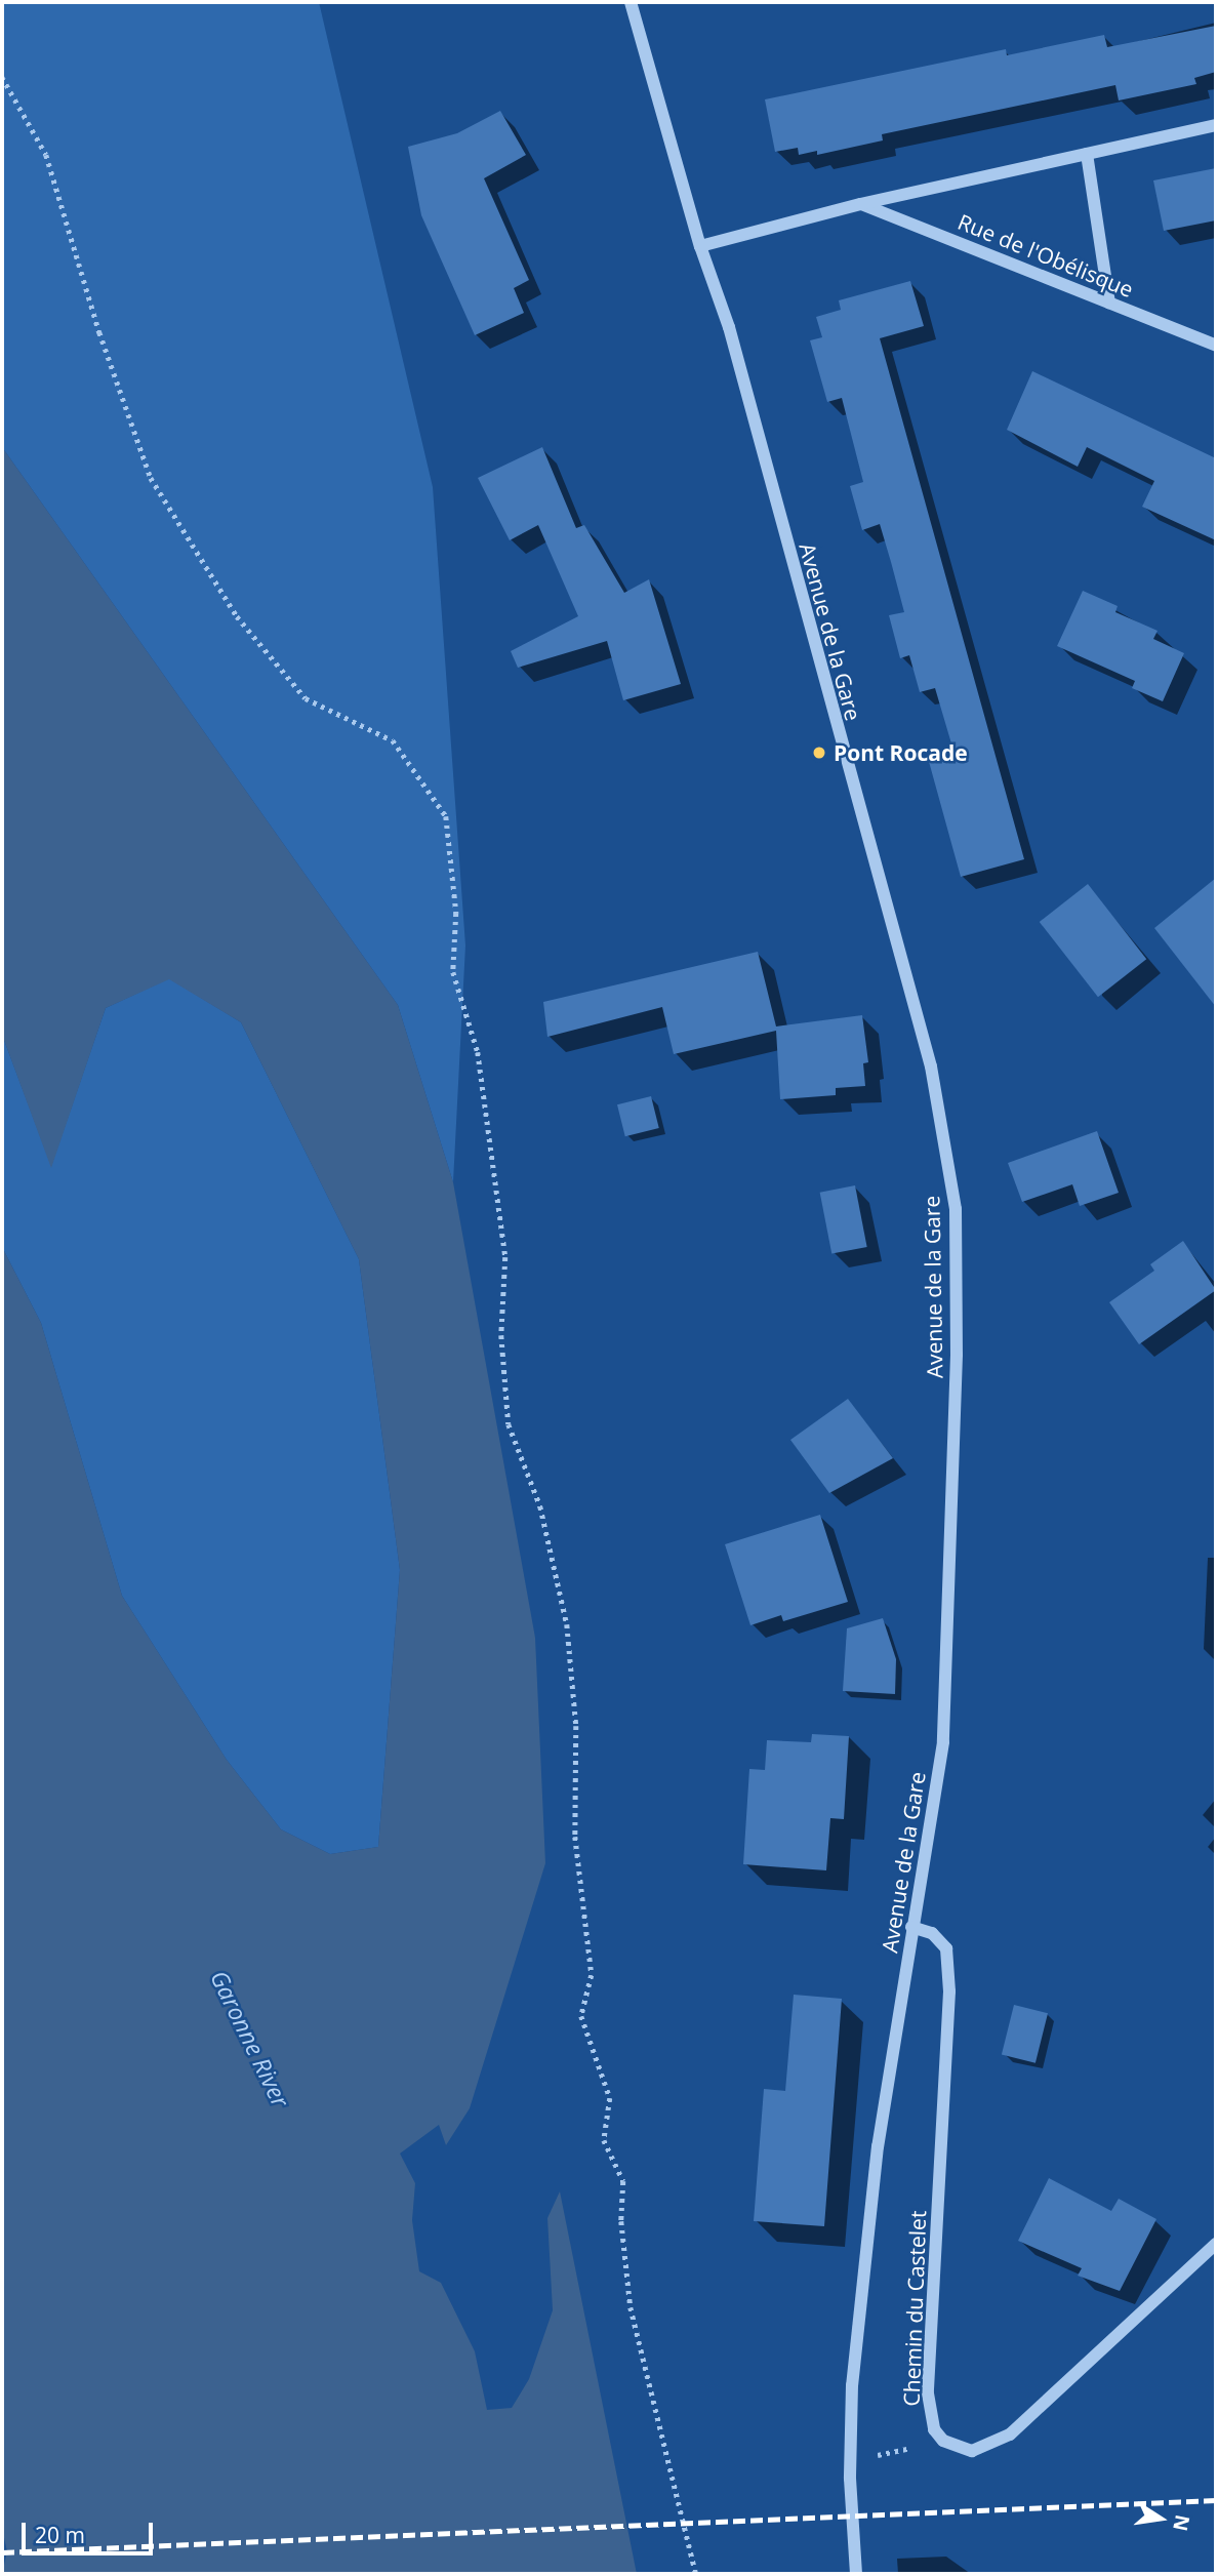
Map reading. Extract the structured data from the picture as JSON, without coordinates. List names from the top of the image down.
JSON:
{
  "streets": {
    "street": ["Rue de l'Obélisque", "Avenue de la Gare", "Chemin du Castelet"]
  },
  "crossings": [
    ["Rue de l'Obélisque", "Avenue de la Gare"],
    ["Avenue de la Gare", "Chemin du Castelet"]
  ],
  "water": ["Garonne River"],
  "places": ["Pont Rocade"],
  "scale_bar": "20 m",
  "north": "right"
}
